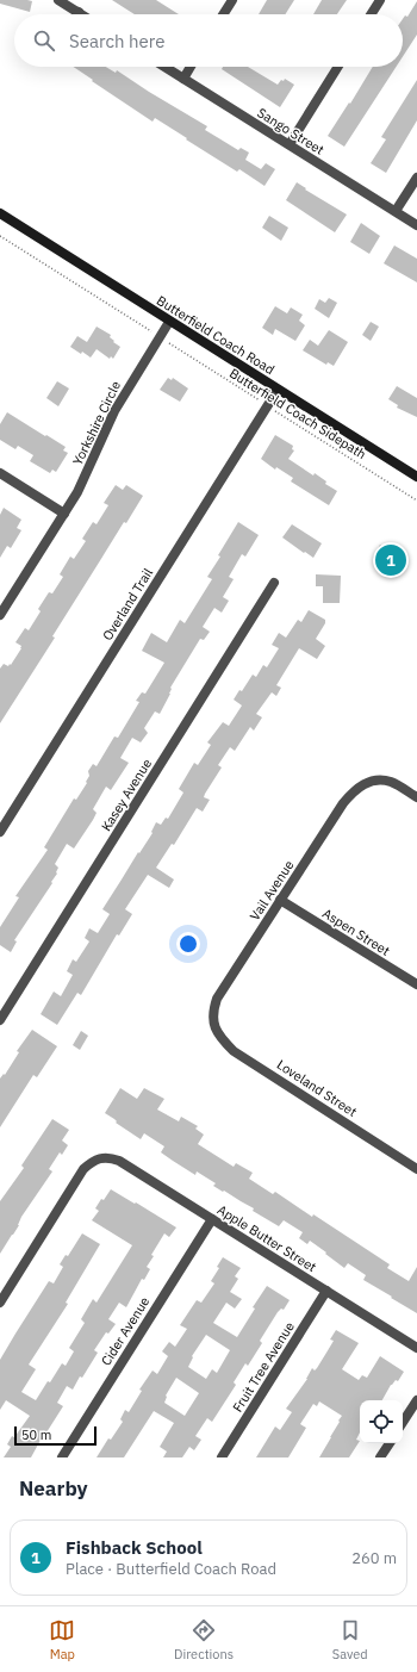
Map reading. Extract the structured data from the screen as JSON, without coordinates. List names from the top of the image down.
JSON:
{
  "streets": {
    "main road": ["Butterfield Coach Road"],
    "street": [
      "Sango Street",
      "Yorkshire Circle",
      "Overland Trail",
      "Kasey Avenue",
      "Vail Avenue",
      "Aspen Street",
      "Loveland Street",
      "Apple Butter Street",
      "Cider Avenue",
      "Fruit Tree Avenue"
    ],
    "path": ["Butterfield Coach Sidepath"]
  },
  "crossings": [
    ["Butterfield Coach Road", "Yorkshire Circle"],
    ["Butterfield Coach Road", "Overland Trail"],
    ["Vail Avenue", "Aspen Street"],
    ["Vail Avenue", "Loveland Street"],
    ["Apple Butter Street", "Cider Avenue"],
    ["Apple Butter Street", "Fruit Tree Avenue"]
  ],
  "scale_bar": "50 m",
  "page": {
    "search": "Search here",
    "pins": "1",
    "scale": "50 m",
    "heading": "Nearby",
    "list": [
      {
        "mark": "1",
        "name": "Fishback School",
        "note": "Place · Butterfield Coach Road",
        "value": "260 m"
      }
    ],
    "nav": ["Map", "Directions", "Saved"]
  }
}
